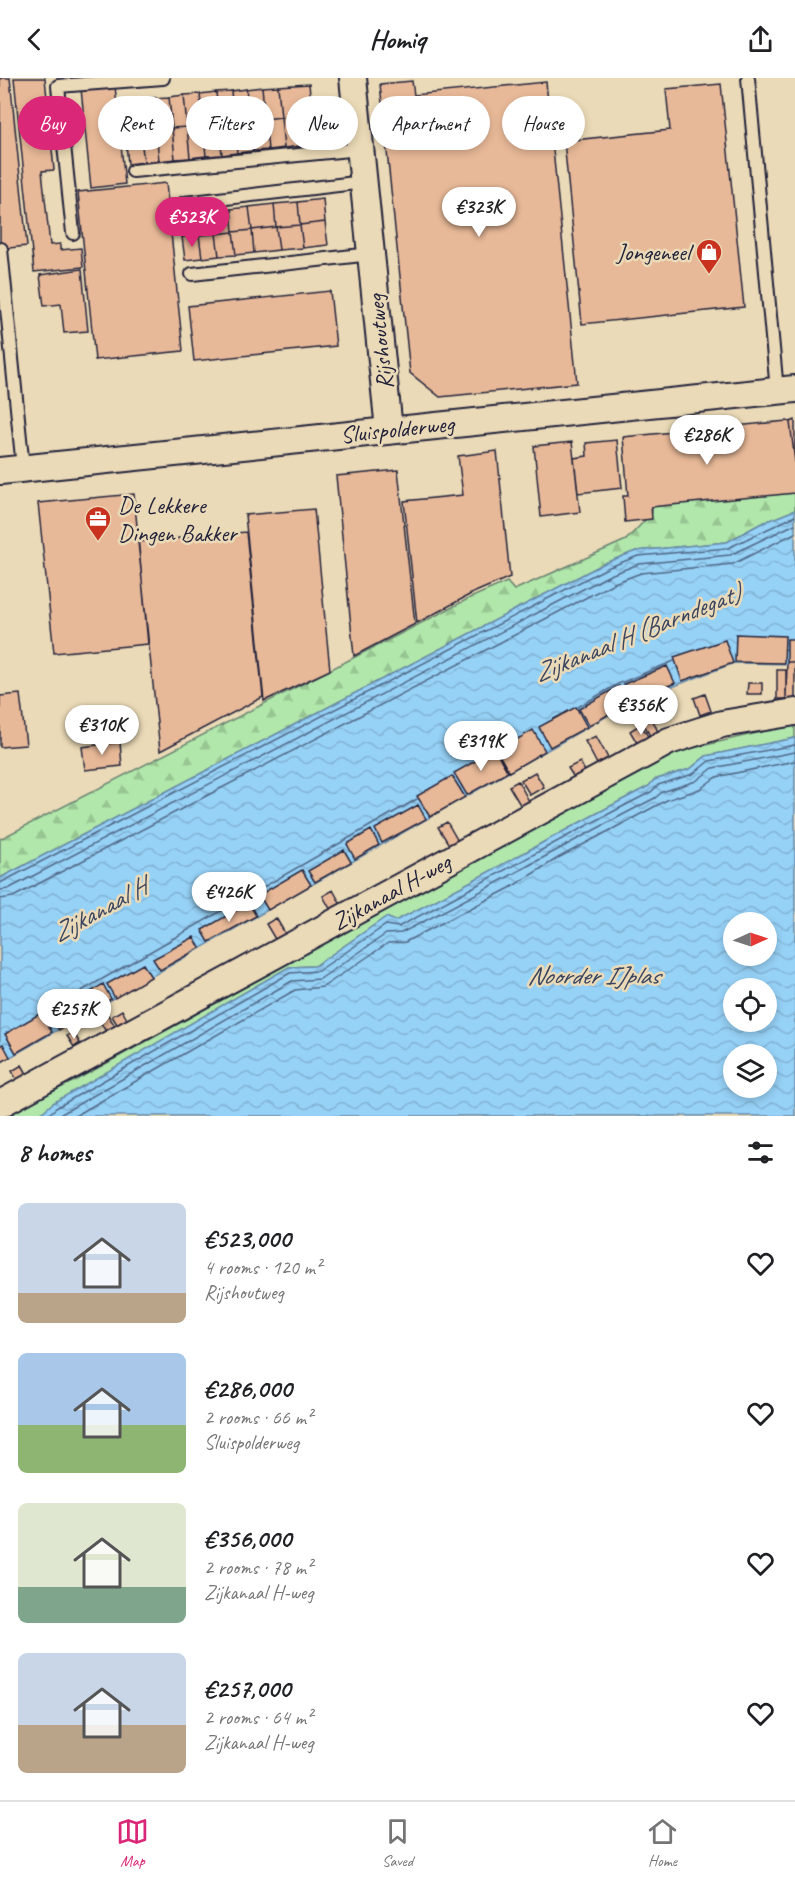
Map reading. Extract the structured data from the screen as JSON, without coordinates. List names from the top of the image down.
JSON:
{
  "streets": {
    "street": ["Rijshoutweg", "Sluispolderweg", "Zijkanaal H-weg"]
  },
  "crossings": [
    ["Rijshoutweg", "Sluispolderweg"]
  ],
  "water": ["Zijkanaal H (Barndegat)", "Zijkanaal H", "Noorder IJplas"],
  "places": {
    "shop": ["Jongeneel"],
    "office": ["De Lekkere Dingen Bakker"]
  },
  "north": "right",
  "page": {
    "header": "Homiq",
    "chip": [
      "Buy",
      "Rent",
      "Filters",
      "New",
      "Apartment",
      "House"
    ],
    "price": [
      "€323K",
      "€523K",
      "€286K",
      "€356K",
      "€310K",
      "€319K",
      "€426K",
      "€257K"
    ],
    "heading": "8 homes",
    "list": [
      {
        "name": "€523,000",
        "note": "4 rooms · 120 m² · Rijshoutweg"
      },
      {
        "name": "€286,000",
        "note": "2 rooms · 66 m² · Sluispolderweg"
      },
      {
        "name": "€356,000",
        "note": "2 rooms · 78 m² · Zijkanaal H-weg"
      },
      {
        "name": "€257,000",
        "note": "2 rooms · 64 m² · Zijkanaal H-weg"
      }
    ],
    "tabs": ["Map", "Saved", "Home"]
  }
}
